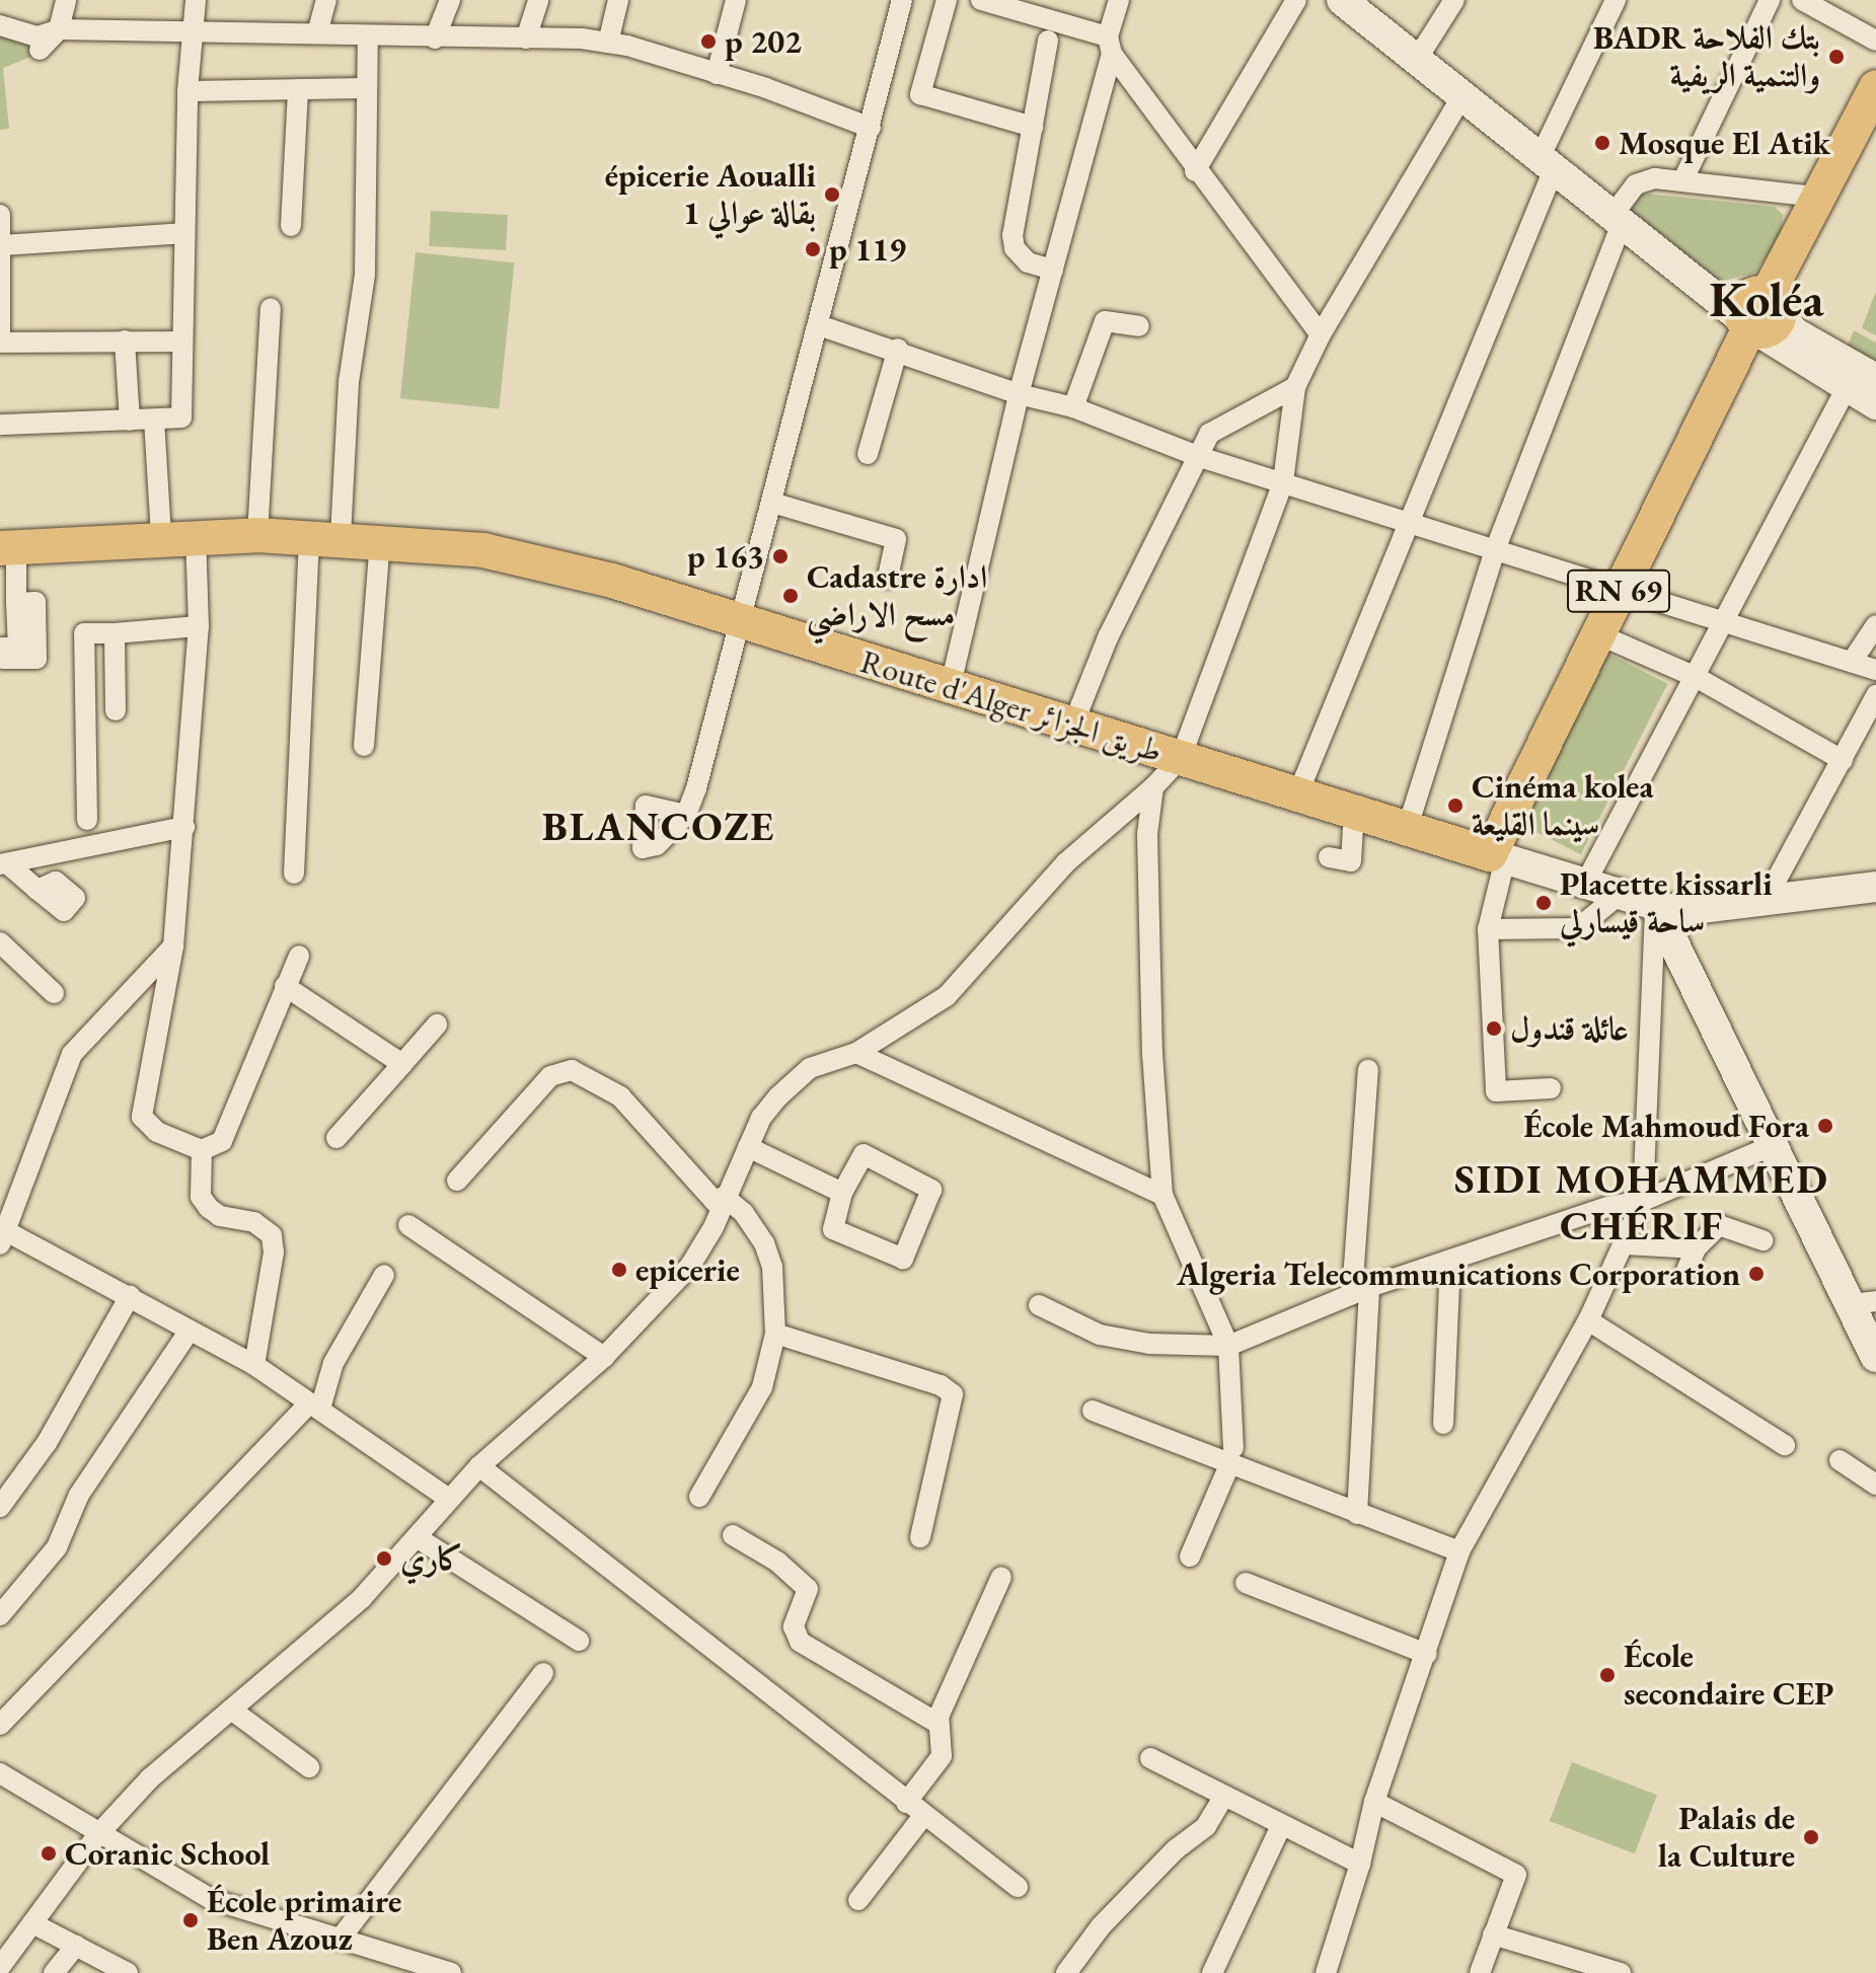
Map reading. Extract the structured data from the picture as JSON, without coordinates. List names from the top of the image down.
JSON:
{
  "streets": {
    "main road": ["RN 69", "Route d'Alger طريق الجزائر"]
  },
  "crossings": [
    ["RN 69", "Route d'Alger طريق الجزائر"]
  ],
  "districts": ["Koléa", "BLANCOZE", "SIDI MOHAMMED CHÉRIF"],
  "places": [
    "p 202",
    "BADR بتك الفلاحة والتنمية الريفية",
    "Mosque El Atik",
    "épicerie Aoualli 1 بقالة عوالي",
    "p 119",
    "p 163",
    "Cadastre ادارة مسح الاراضي",
    "Cinéma kolea سينما القليعة",
    "Placette kissarli ساحة قيسارلي",
    "عائلة قندول",
    "École Mahmoud Fora",
    "epicerie",
    "Algeria Telecommunications Corporation",
    "كاري",
    "École secondaire CEP",
    "Palais de la Culture",
    "Coranic School",
    "École primaire Ben Azouz"
  ]
}
